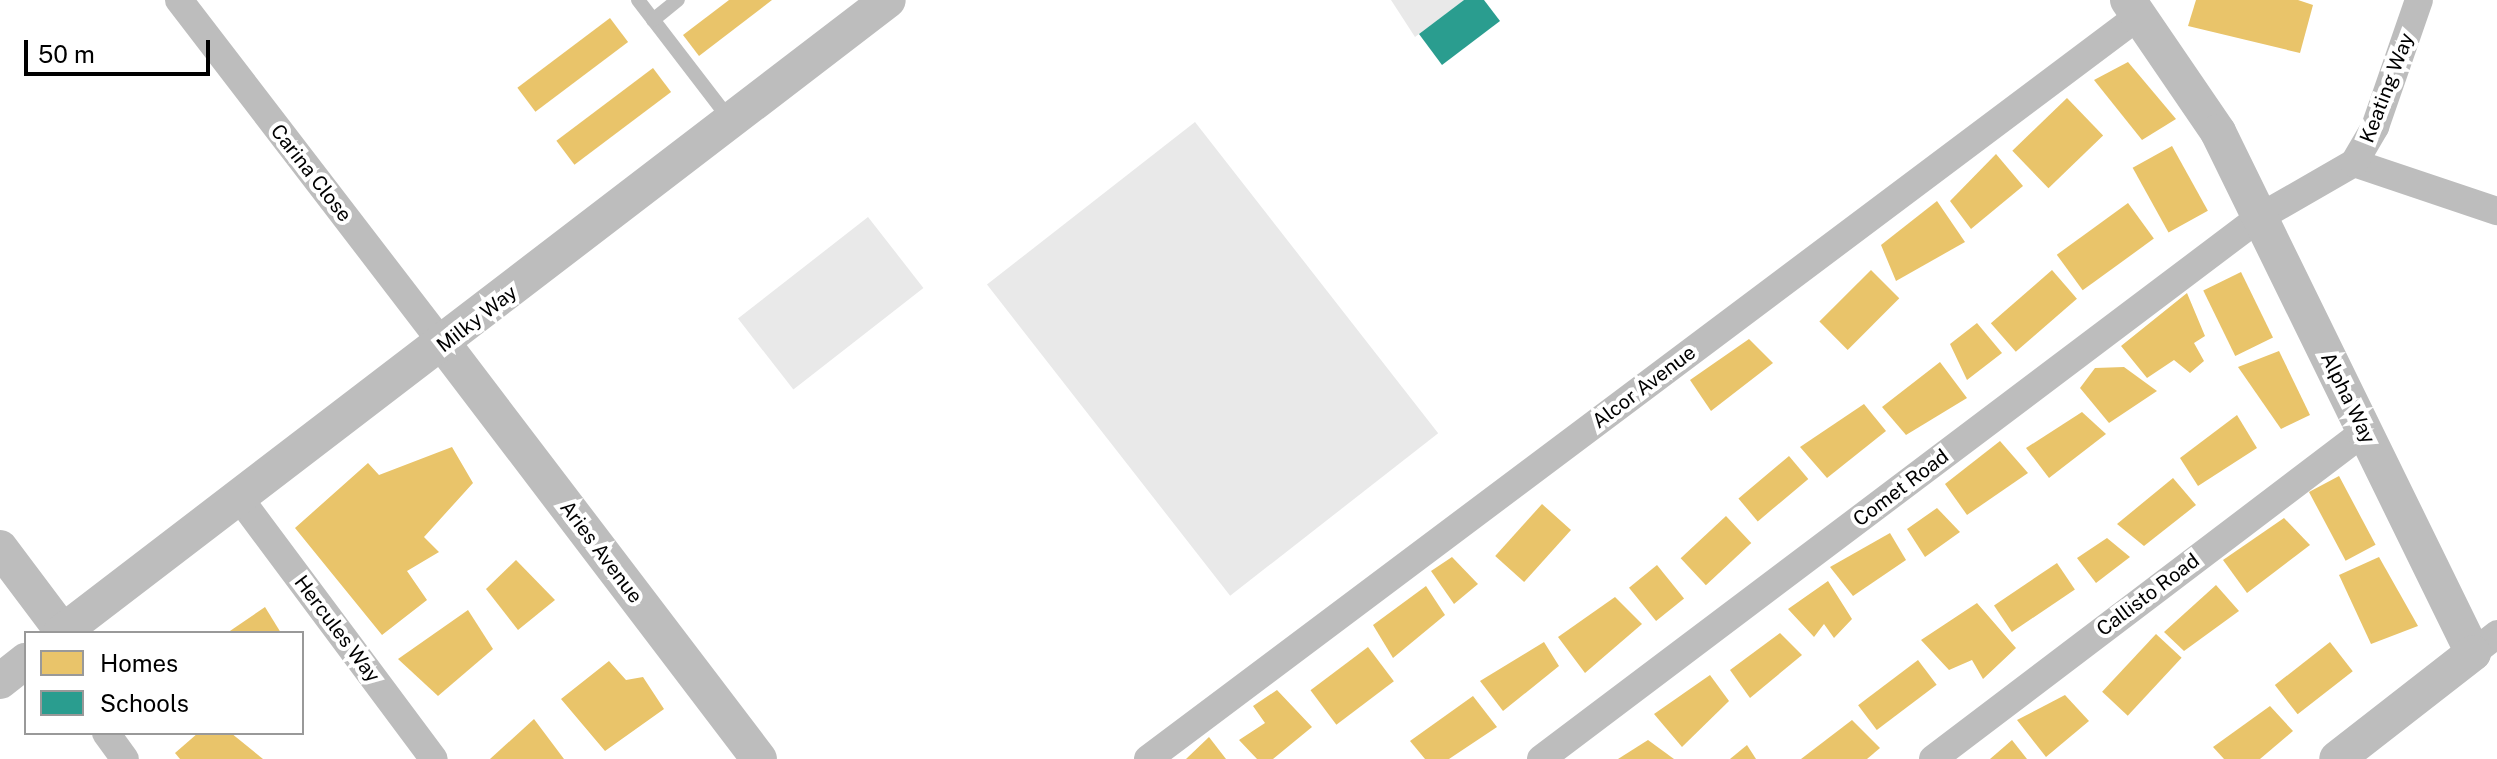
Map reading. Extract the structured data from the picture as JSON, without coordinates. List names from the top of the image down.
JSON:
{
  "streets": {
    "street": [
      "Keating Way",
      "Carina Close",
      "Milky Way",
      "Alcor Avenue",
      "Alpha Way",
      "Comet Road",
      "Aries Avenue",
      "Callisto Road",
      "Hercules Way"
    ]
  },
  "crossings": [
    ["Keating Way", "Alpha Way"],
    ["Keating Way", "Comet Road"],
    ["Carina Close", "Milky Way"],
    ["Carina Close", "Aries Avenue"],
    ["Milky Way", "Aries Avenue"],
    ["Milky Way", "Hercules Way"],
    ["Alcor Avenue", "Alpha Way"],
    ["Alpha Way", "Comet Road"],
    ["Alpha Way", "Callisto Road"]
  ],
  "legend": ["Homes", "Schools"],
  "scale_bar": "50 m"
}
